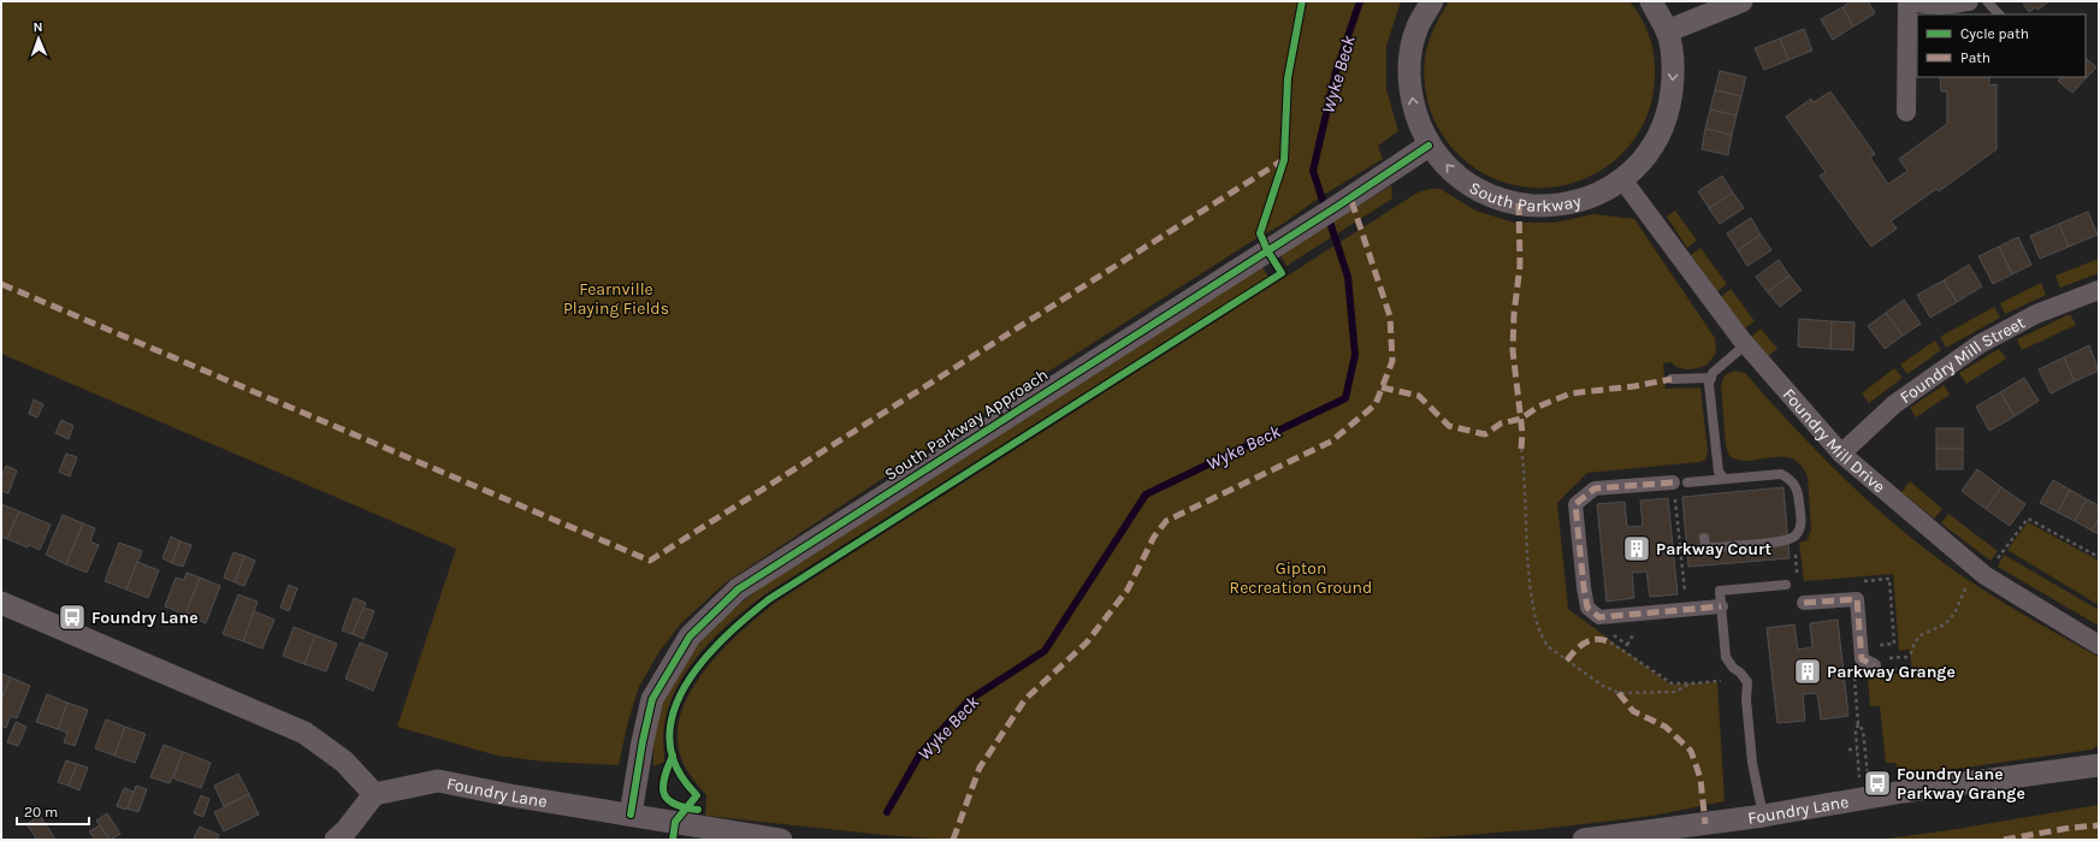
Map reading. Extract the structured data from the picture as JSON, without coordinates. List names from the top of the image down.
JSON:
{
  "streets": {
    "street": [
      "South Parkway",
      "Foundry Mill Street",
      "South Parkway Approach",
      "Foundry Mill Drive",
      "Foundry Lane"
    ]
  },
  "crossings": [
    ["South Parkway", "South Parkway Approach"],
    ["South Parkway", "Foundry Mill Drive"],
    ["Foundry Mill Street", "Foundry Mill Drive"],
    ["South Parkway Approach", "Foundry Lane"]
  ],
  "water": ["Wyke Beck"],
  "parks": ["Fearnville Playing Fields", "Gipton Recreation Ground"],
  "places": {
    "building": ["Parkway Court", "Parkway Grange"],
    "bus stop": ["Foundry Lane", "Foundry Lane Parkway Grange"]
  },
  "legend": ["Cycle path", "Path"],
  "scale_bar": "20 m",
  "north": "top"
}
